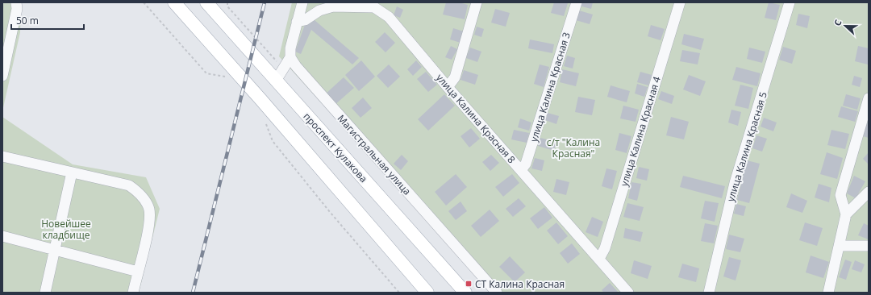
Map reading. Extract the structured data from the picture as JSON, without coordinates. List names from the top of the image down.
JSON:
{
  "streets": {
    "main road": ["проспект Кулакова"],
    "street": [
      "улица Калина Красная 3",
      "улица Калина Красная 8",
      "улица Калина Красная 4",
      "улица Калина Красная 5",
      "Магистральная улица"
    ]
  },
  "crossings": [
    ["улица Калина Красная 3", "улица Калина Красная 8"],
    ["улица Калина Красная 8", "улица Калина Красная 4"]
  ],
  "parks": ["с/т \"Калина Красная\"", "Новейшее кладбище"],
  "places": {
    "transit": ["СТ Калина Красная"]
  },
  "scale_bar": "50 m",
  "north": "left"
}
